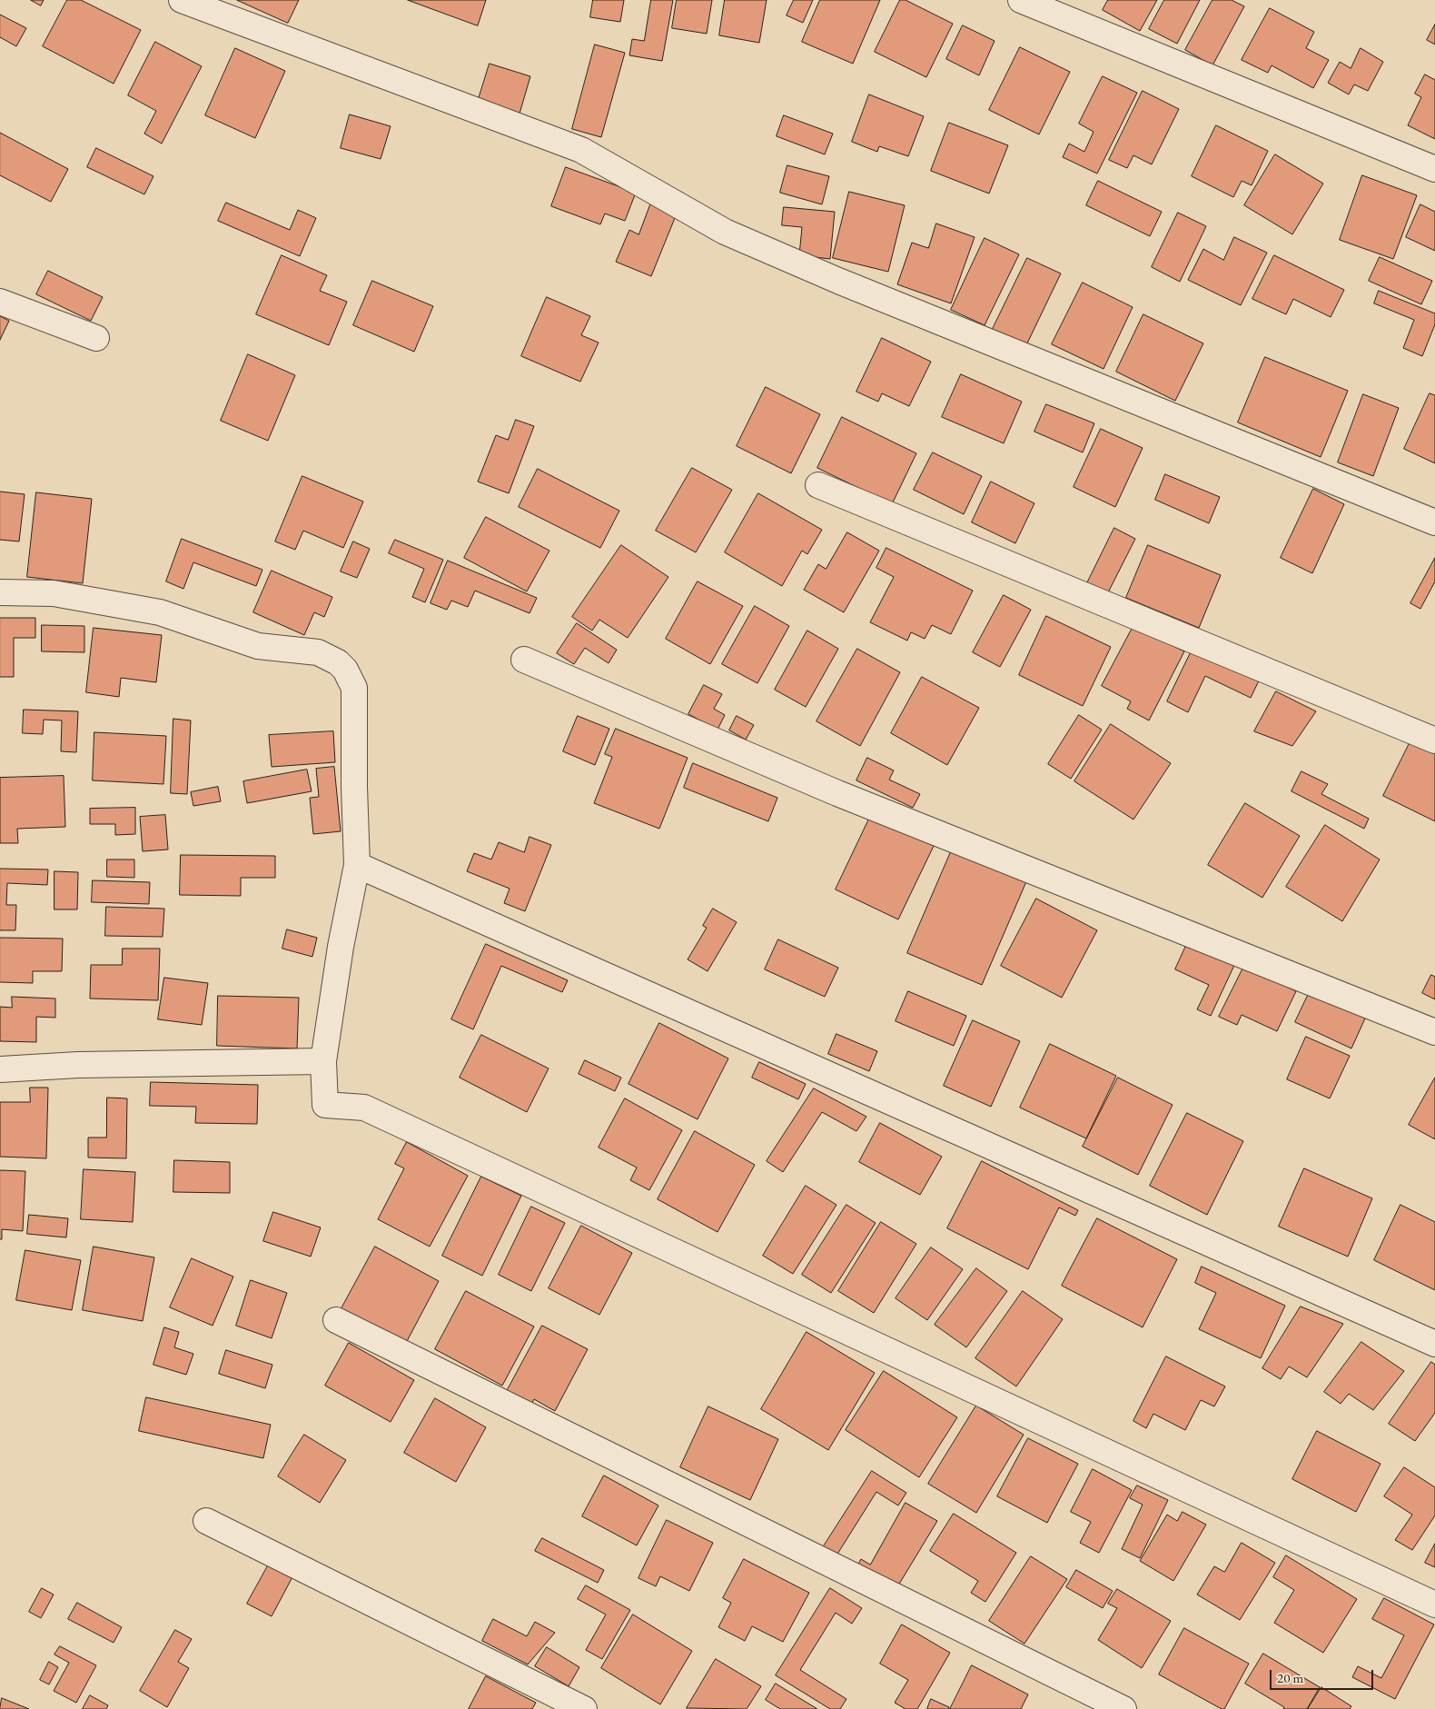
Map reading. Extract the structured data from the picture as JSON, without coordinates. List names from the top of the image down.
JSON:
{
  "scale_bar": "20 m"
}
